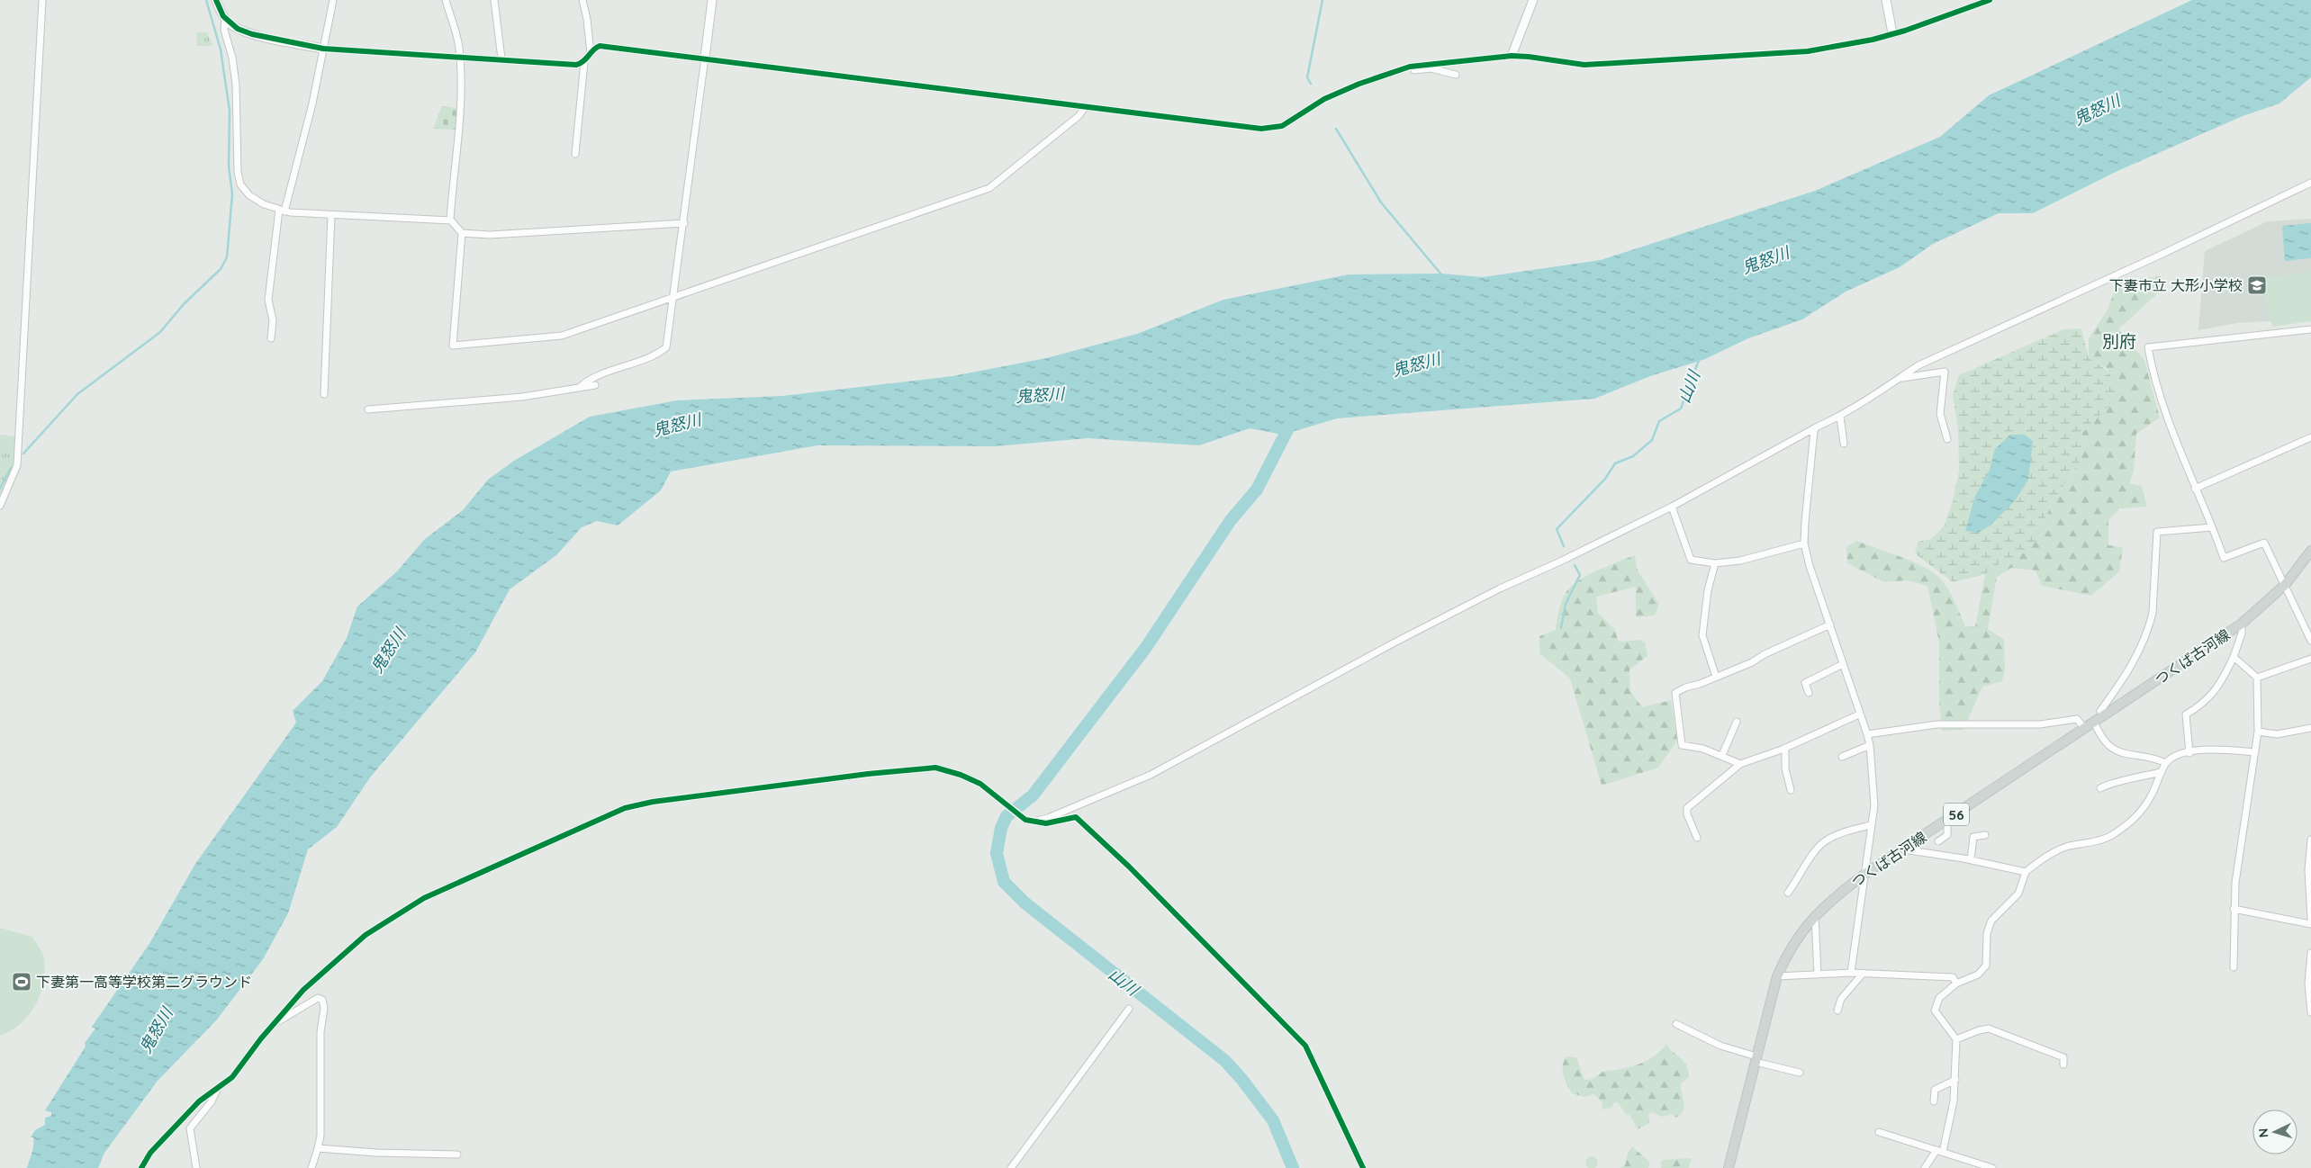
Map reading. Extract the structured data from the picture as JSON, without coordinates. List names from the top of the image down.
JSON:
{
  "streets": {
    "main road": ["つくば古河線", "56"]
  },
  "districts": ["別府"],
  "water": ["鬼怒川", "山川"],
  "places": {
    "school or university": ["下妻市立 大形小学校"],
    "sports": ["下妻第一高等学校第二グラウンド"]
  },
  "north": "left"
}
